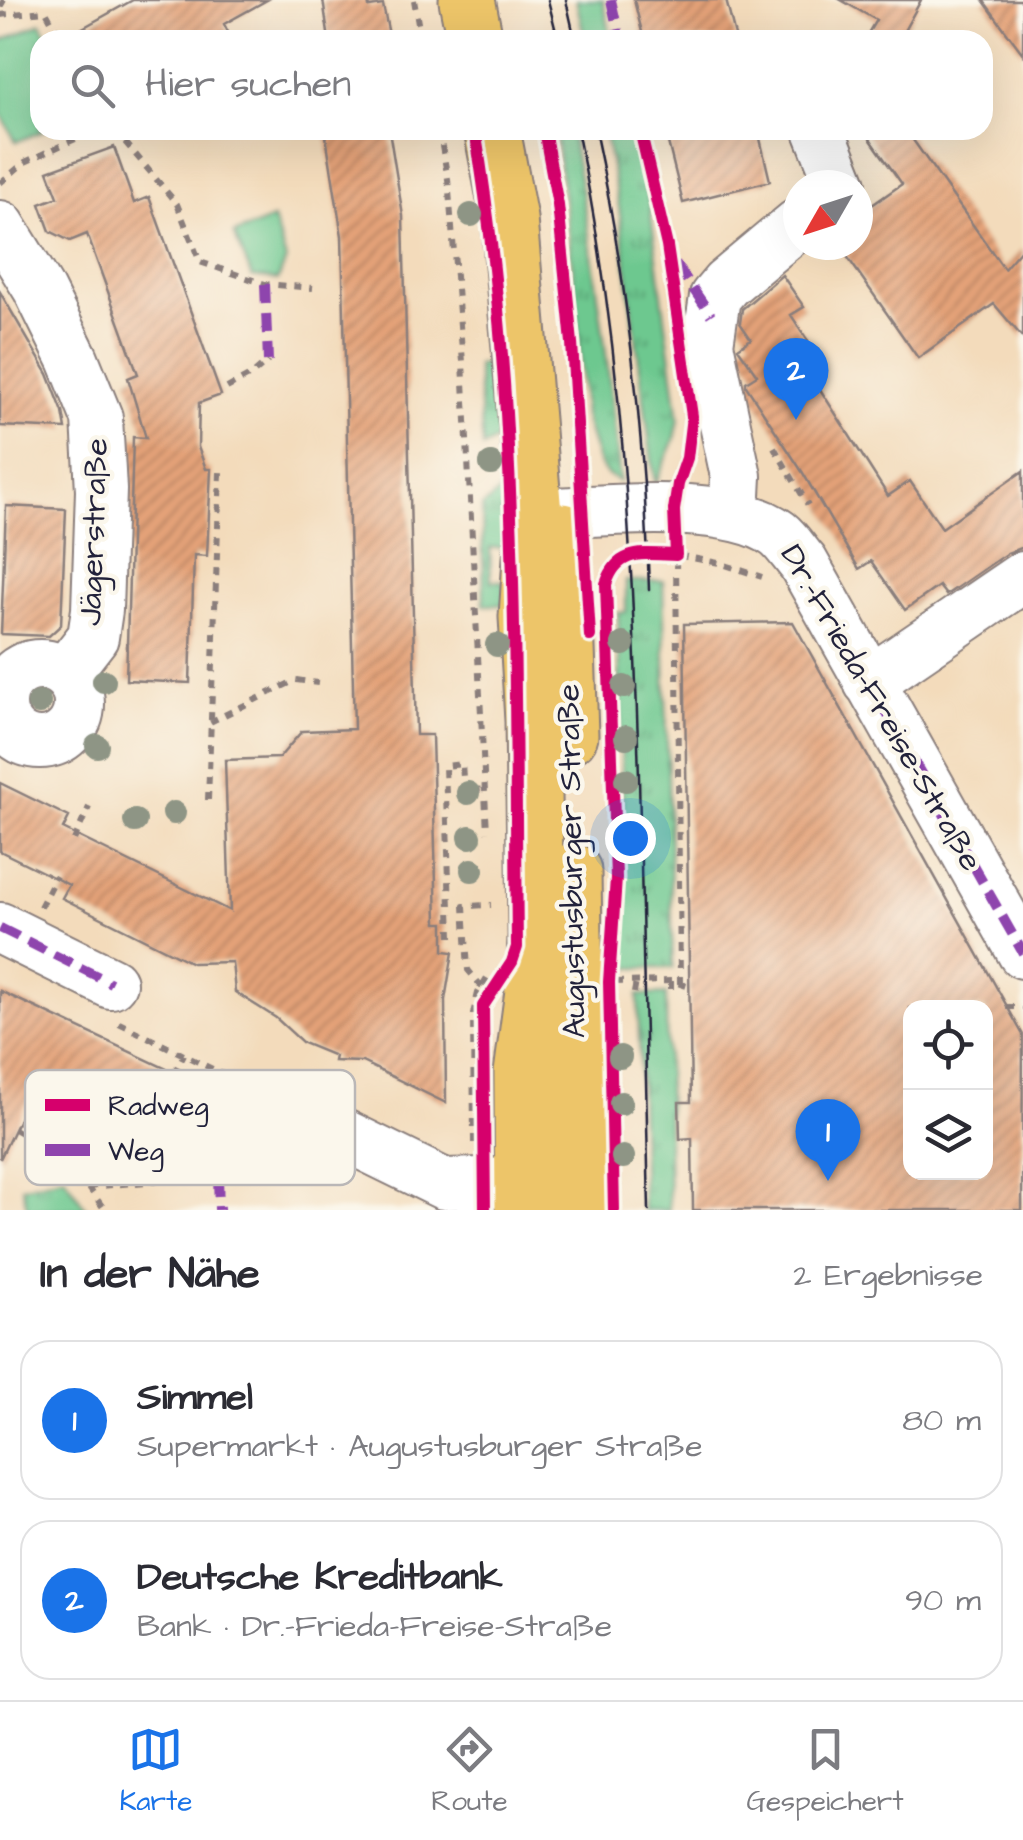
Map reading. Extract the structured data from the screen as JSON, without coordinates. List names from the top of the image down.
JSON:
{
  "streets": {
    "main road": ["Augustusburger Straße"],
    "street": ["Jägerstraße", "Dr.-Frieda-Freise-Straße"]
  },
  "legend": ["Radweg", "Weg"],
  "north": "bottom left",
  "page": {
    "search": "Hier suchen",
    "pins": ["2", "1"],
    "heading": ["In der Nähe", "2 Ergebnisse"],
    "list": [
      {
        "mark": "1",
        "name": "Simmel",
        "note": "Supermarkt · Augustusburger Straße",
        "value": "80 m"
      },
      {
        "mark": "2",
        "name": "Deutsche Kreditbank",
        "note": "Bank · Dr.-Frieda-Freise-Straße",
        "value": "90 m"
      }
    ],
    "nav": ["Karte", "Route", "Gespeichert"]
  }
}
